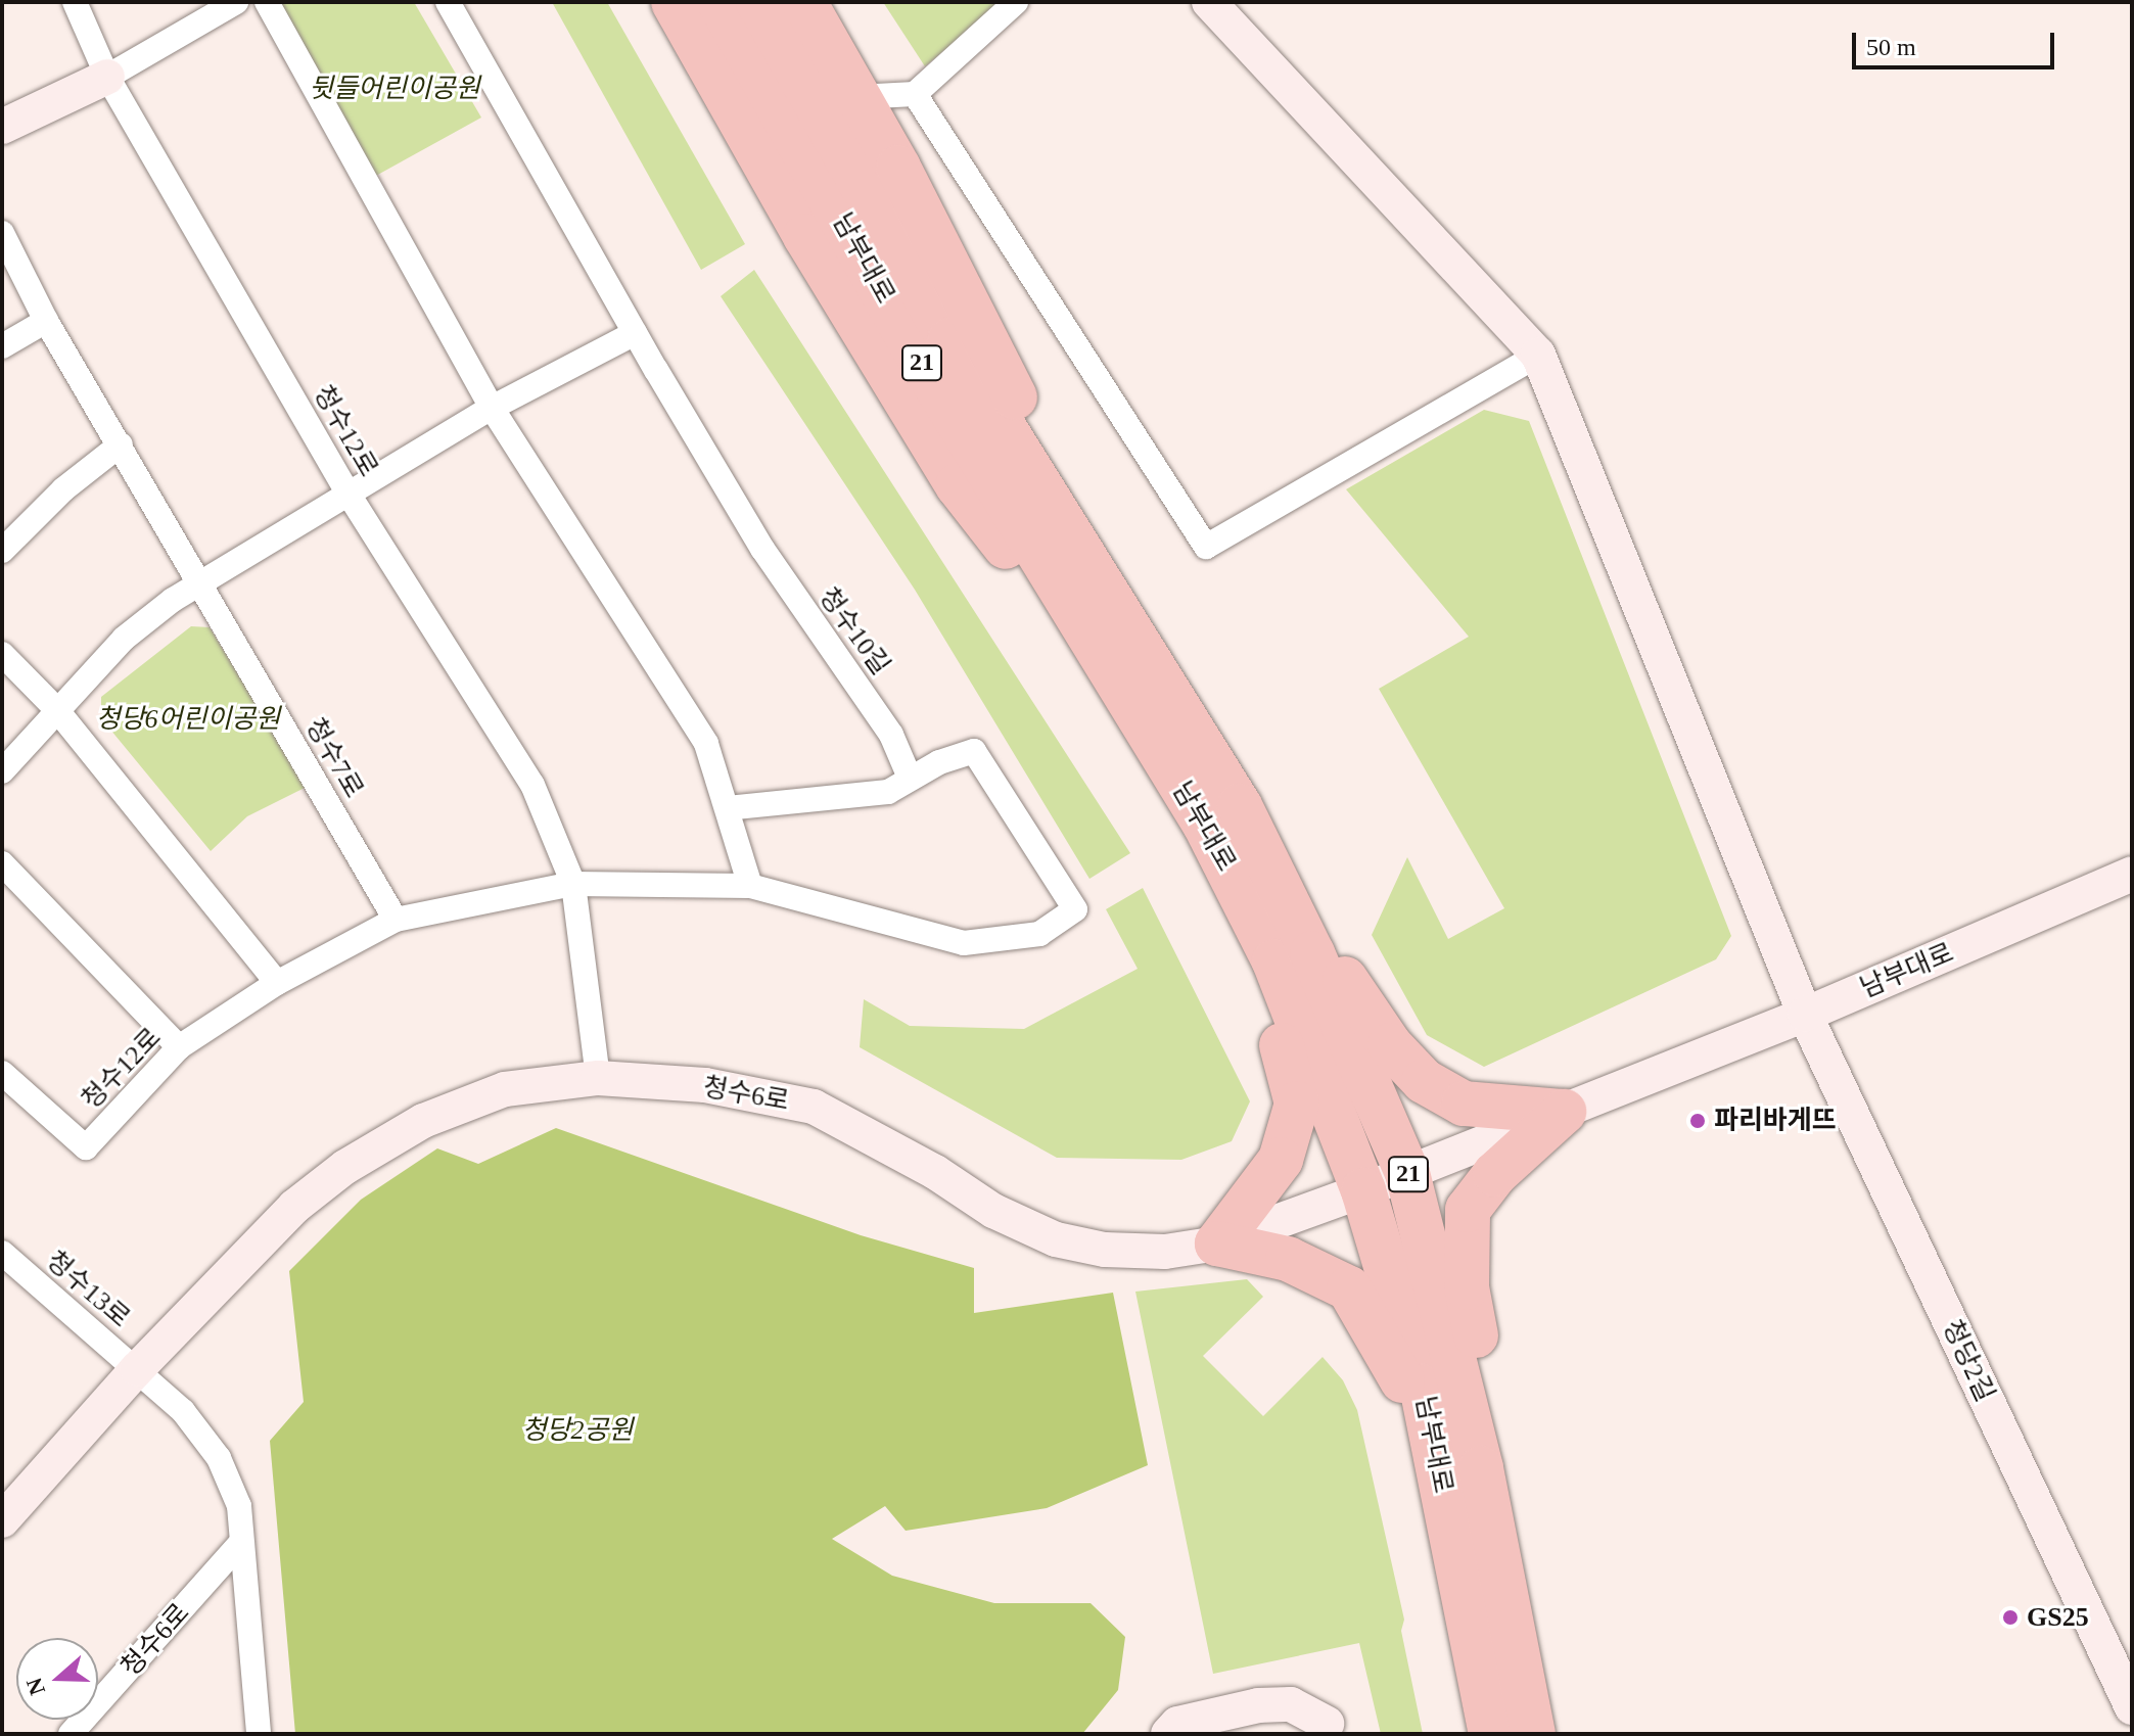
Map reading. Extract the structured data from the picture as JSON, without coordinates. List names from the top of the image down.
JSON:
{
  "streets": {
    "highway": ["남부대로", "21"],
    "street": [
      "청수12로",
      "청수10길",
      "청수7로",
      "청수6로",
      "청수13로",
      "청당2길"
    ]
  },
  "crossings": [
    ["남부대로", "청수6로"],
    ["남부대로", "청당2길"],
    ["청수12로", "청수7로"],
    ["청수12로", "청수6로"],
    ["청수6로", "청수13로"]
  ],
  "parks": ["뒷들어린이공원", "청당6어린이공원", "청당2공원"],
  "places": ["파리바게뜨", "GS25"],
  "scale_bar": "50 m",
  "north": "left"
}
